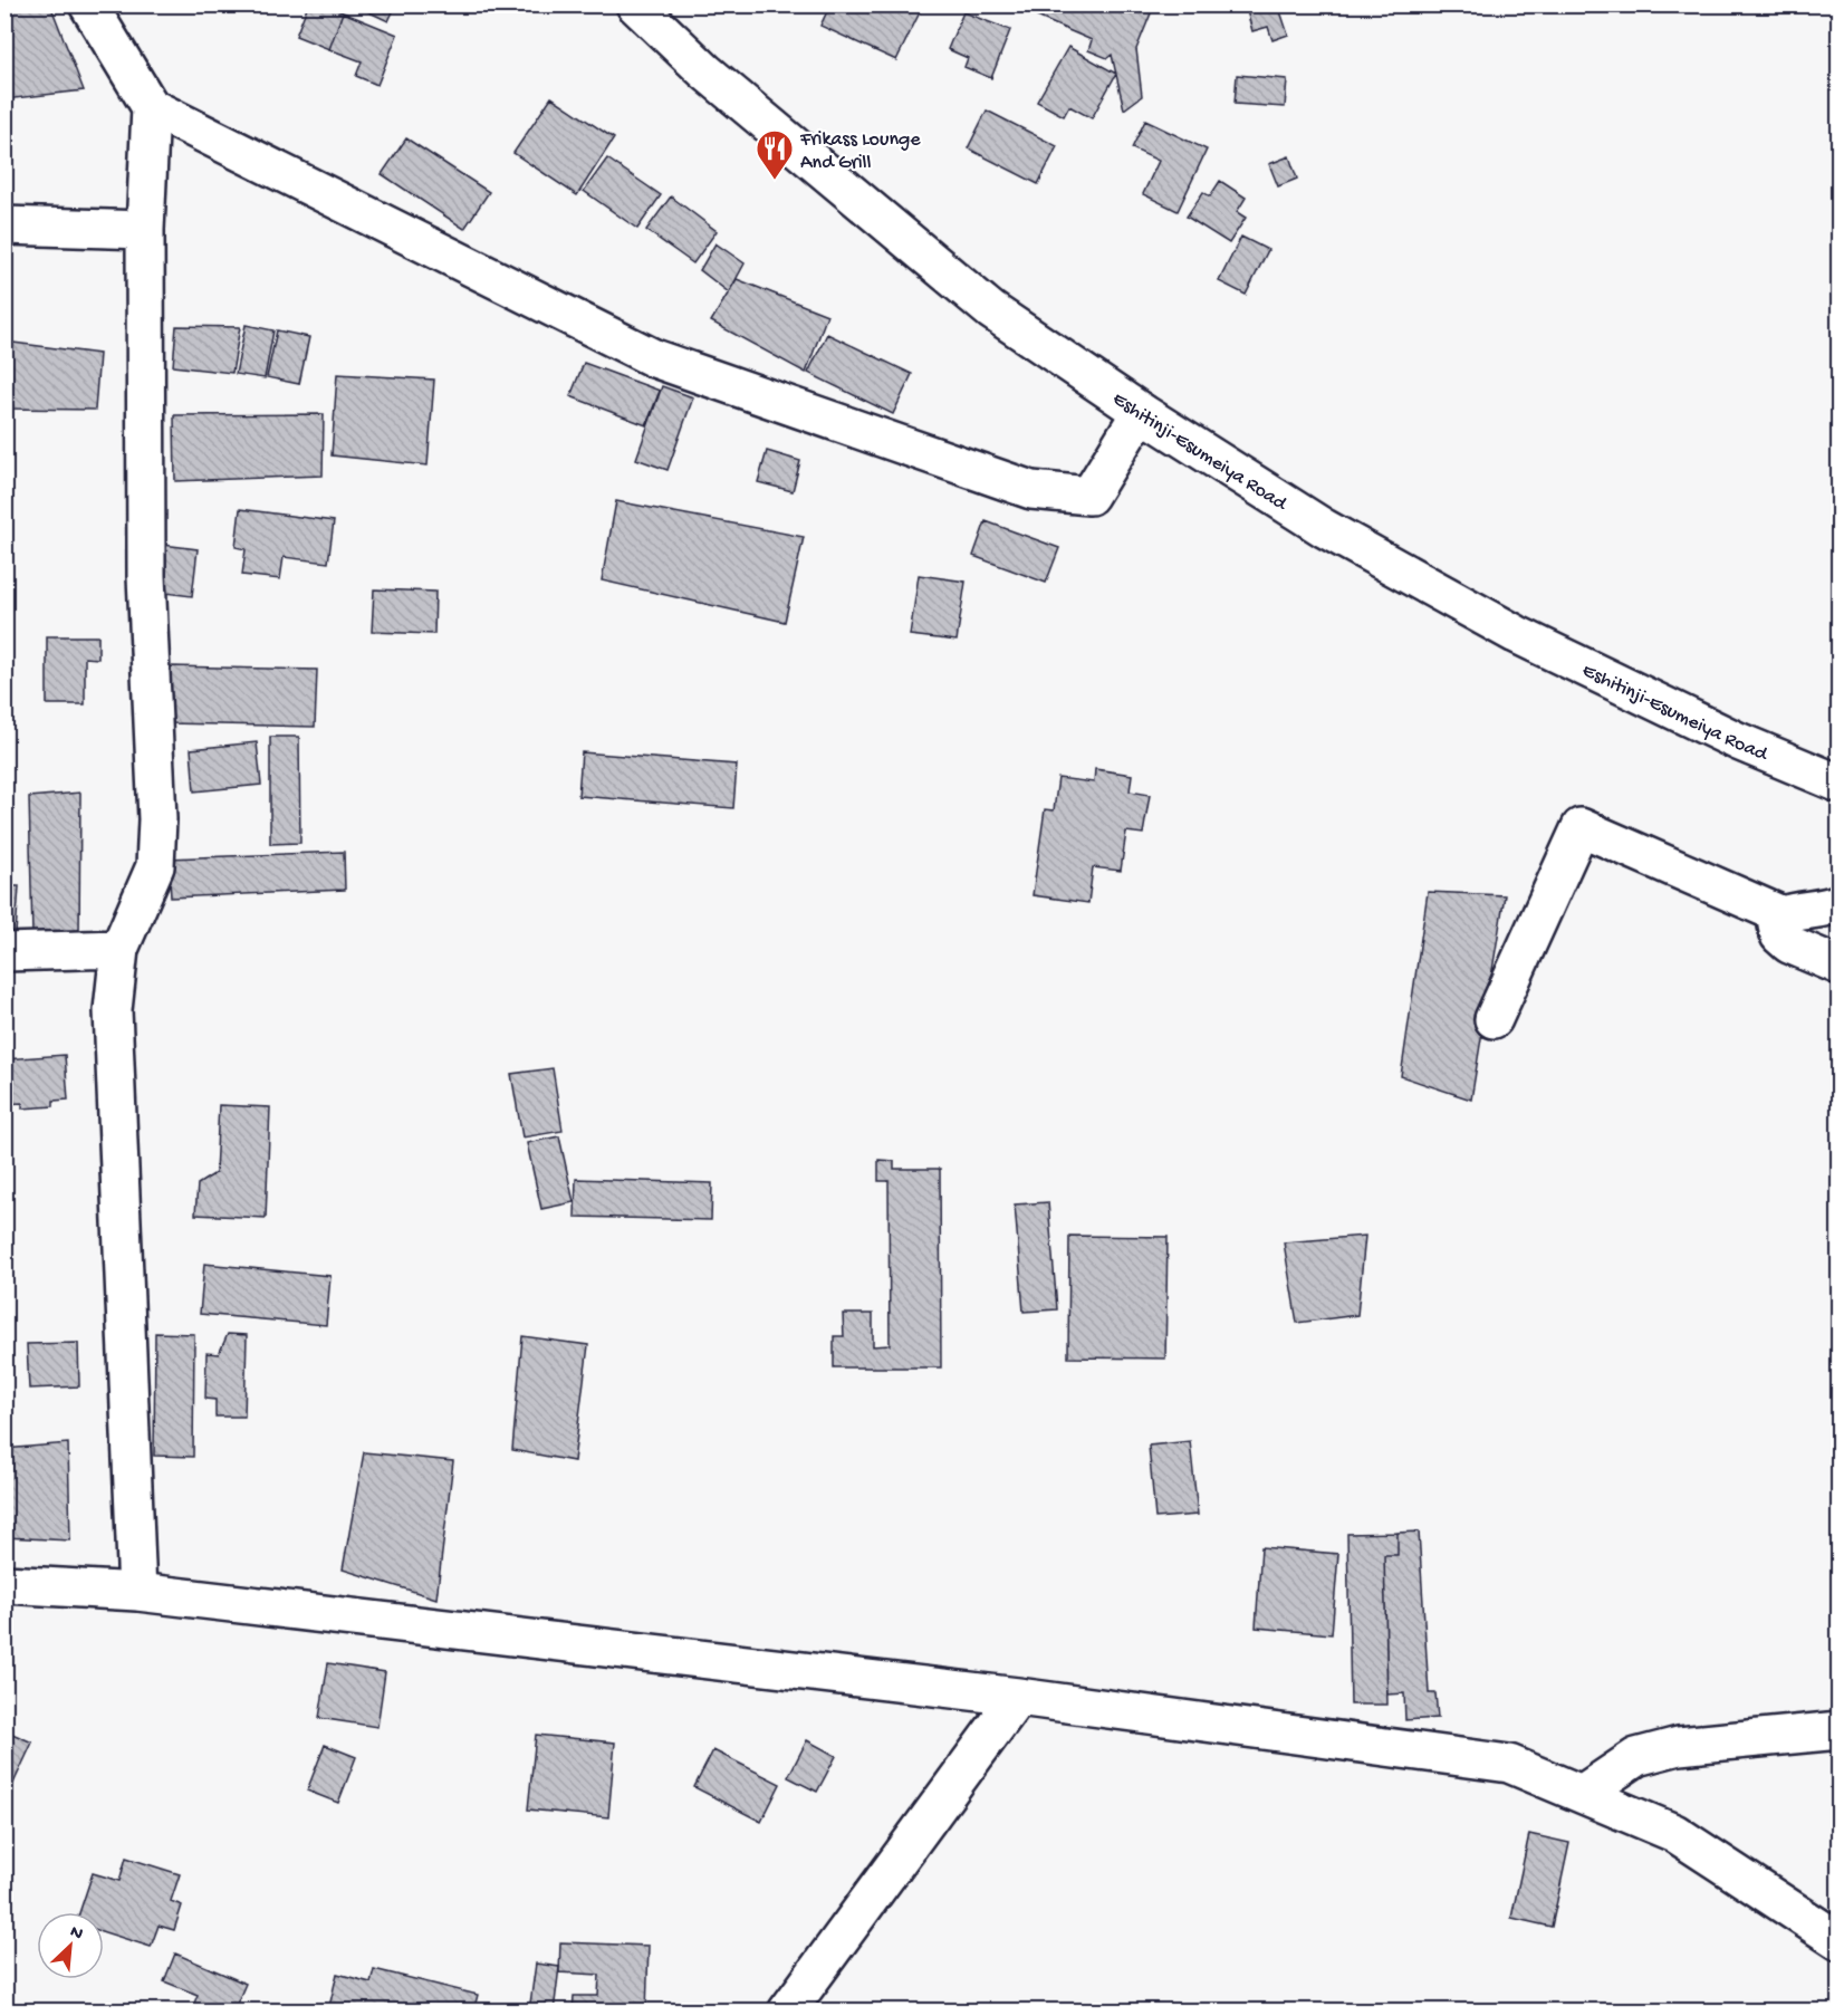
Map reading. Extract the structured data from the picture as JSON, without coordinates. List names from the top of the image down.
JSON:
{
  "streets": {
    "main road": ["Eshitinji-Esumeiya Road"]
  },
  "places": {
    "restaurant": ["Frikass Lounge And Grill"]
  },
  "north": "top right"
}
